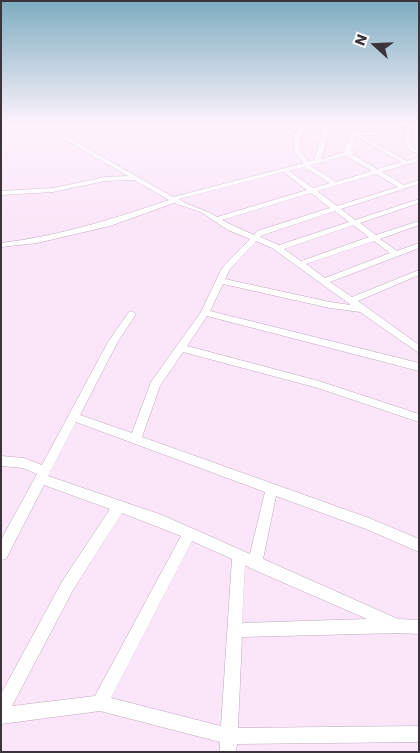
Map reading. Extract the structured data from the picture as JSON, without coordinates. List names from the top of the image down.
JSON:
{
  "north": "left"
}
